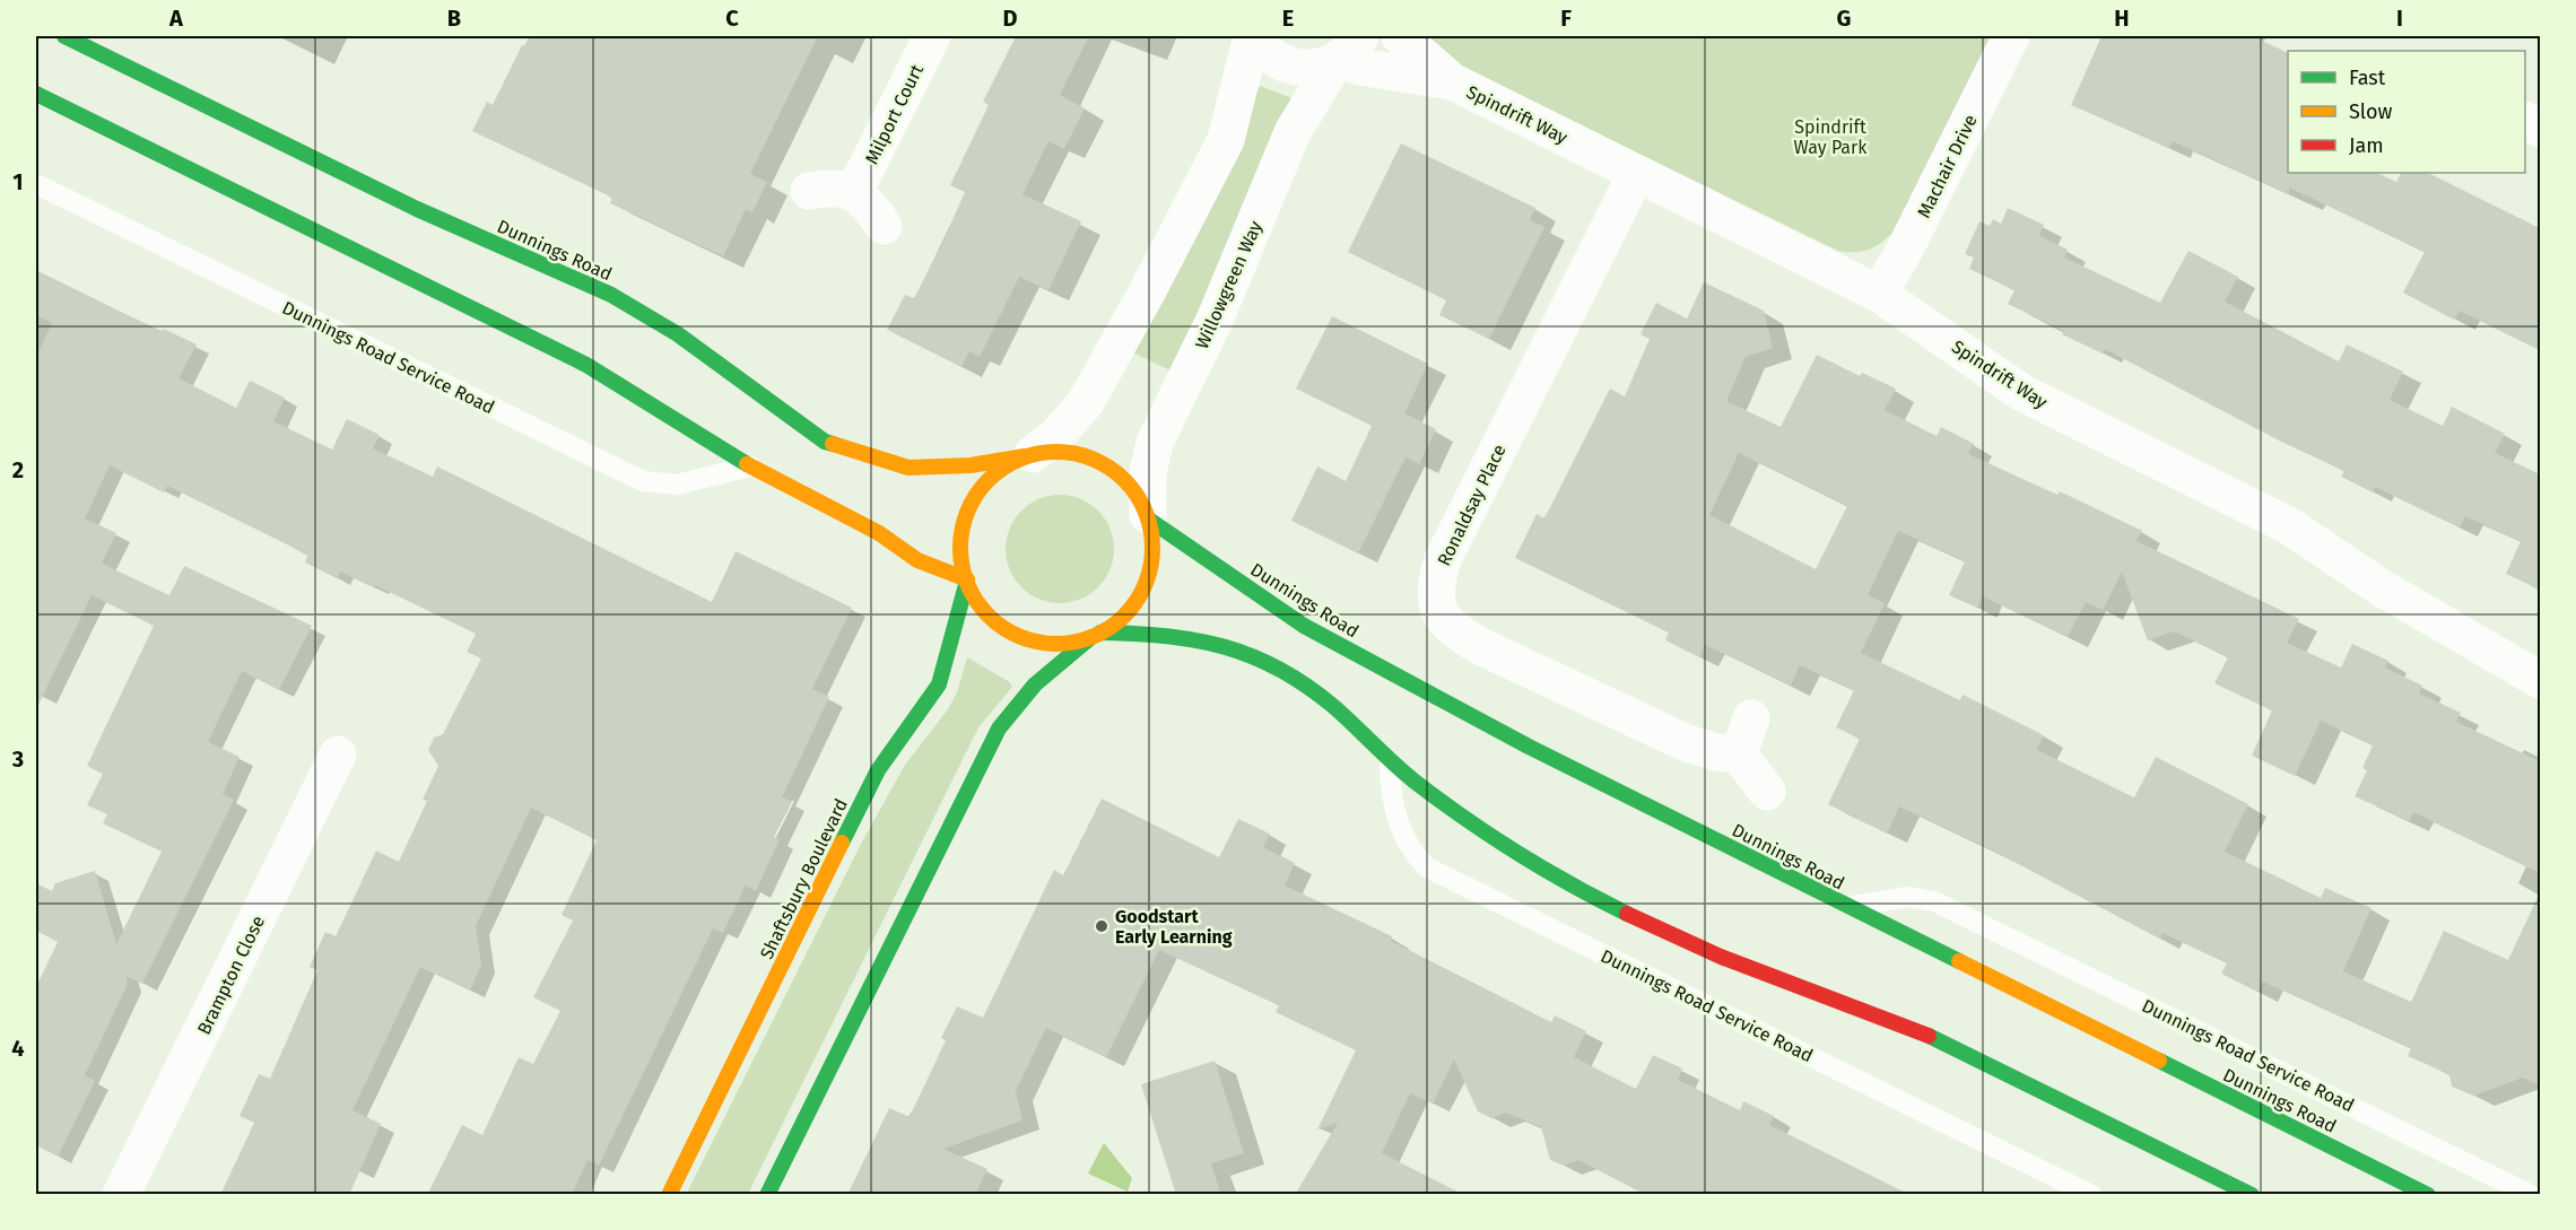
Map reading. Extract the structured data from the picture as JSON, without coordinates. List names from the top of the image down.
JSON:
{
  "streets": {
    "main road": ["Dunnings Road", "Shaftsbury Boulevard"],
    "street": [
      "Milport Court",
      "Spindrift Way",
      "Machair Drive",
      "Willowgreen Way",
      "Ronaldsay Place",
      "Brampton Close"
    ],
    "lane": ["Dunnings Road Service Road"]
  },
  "crossings": [
    ["Spindrift Way", "Machair Drive"],
    ["Spindrift Way", "Willowgreen Way"],
    ["Spindrift Way", "Ronaldsay Place"],
    ["Dunnings Road", "Willowgreen Way"],
    ["Dunnings Road", "Dunnings Road Service Road"],
    ["Dunnings Road", "Shaftsbury Boulevard"],
    ["Willowgreen Way", "Shaftsbury Boulevard"]
  ],
  "parks": ["Spindrift Way Park"],
  "places": ["Goodstart Early Learning"],
  "legend": ["Fast", "Slow", "Jam"],
  "grid": {
    "columns": [
      "A",
      "B",
      "C",
      "D",
      "E",
      "F",
      "G",
      "H",
      "I"
    ],
    "rows": [
      "1",
      "2",
      "3",
      "4"
    ]
  }
}
